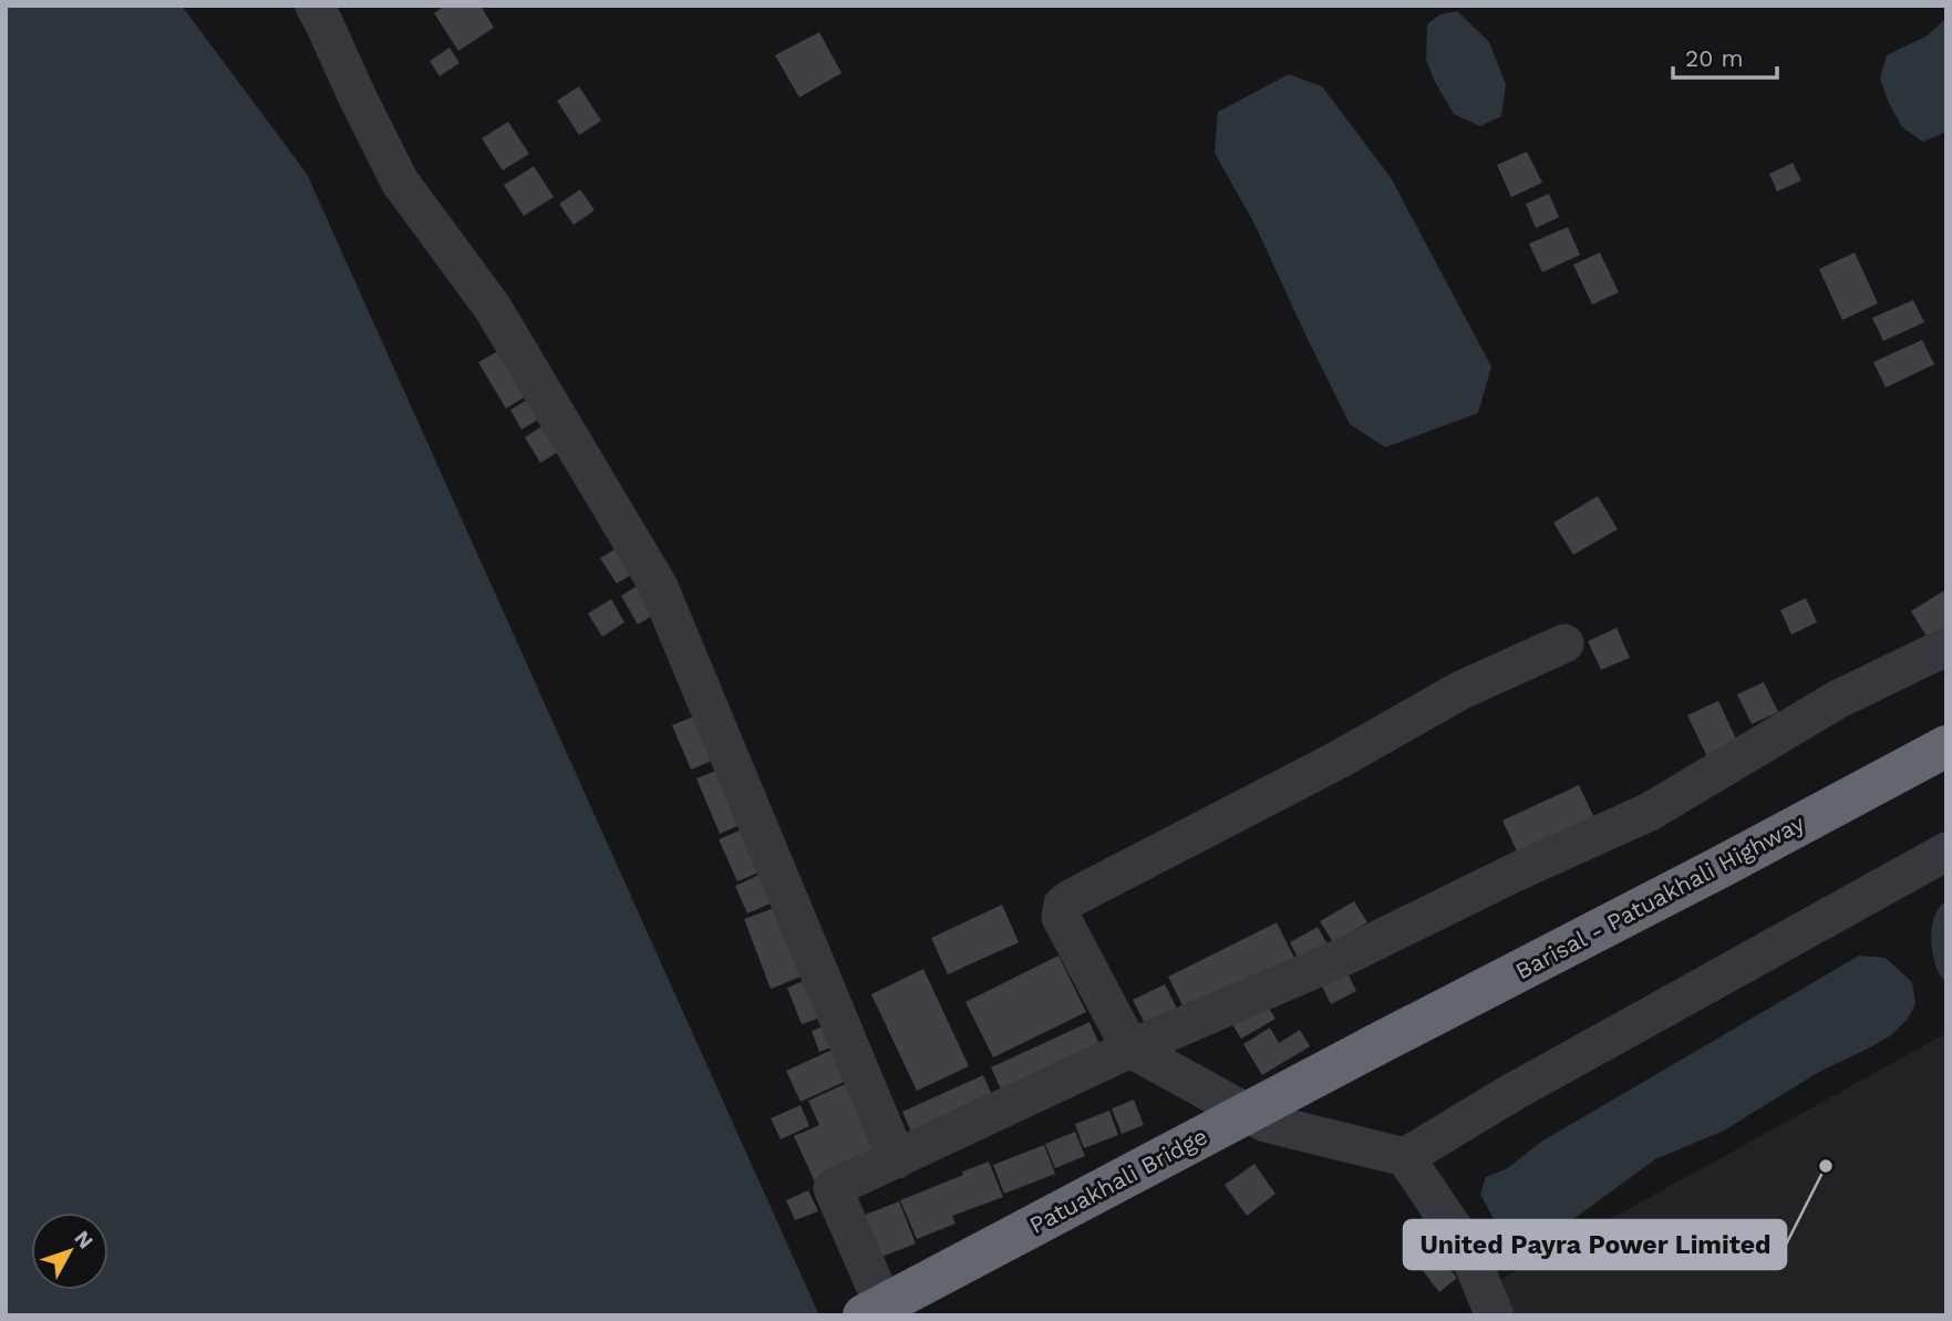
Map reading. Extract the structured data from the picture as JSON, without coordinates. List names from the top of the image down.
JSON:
{
  "streets": {
    "highway": ["Barisal - Patuakhali Highway", "Patuakhali Bridge"]
  },
  "crossings": [
    ["Barisal - Patuakhali Highway", "Patuakhali Bridge"]
  ],
  "places": ["United Payra Power Limited"],
  "scale_bar": "20 m",
  "north": "top right"
}
